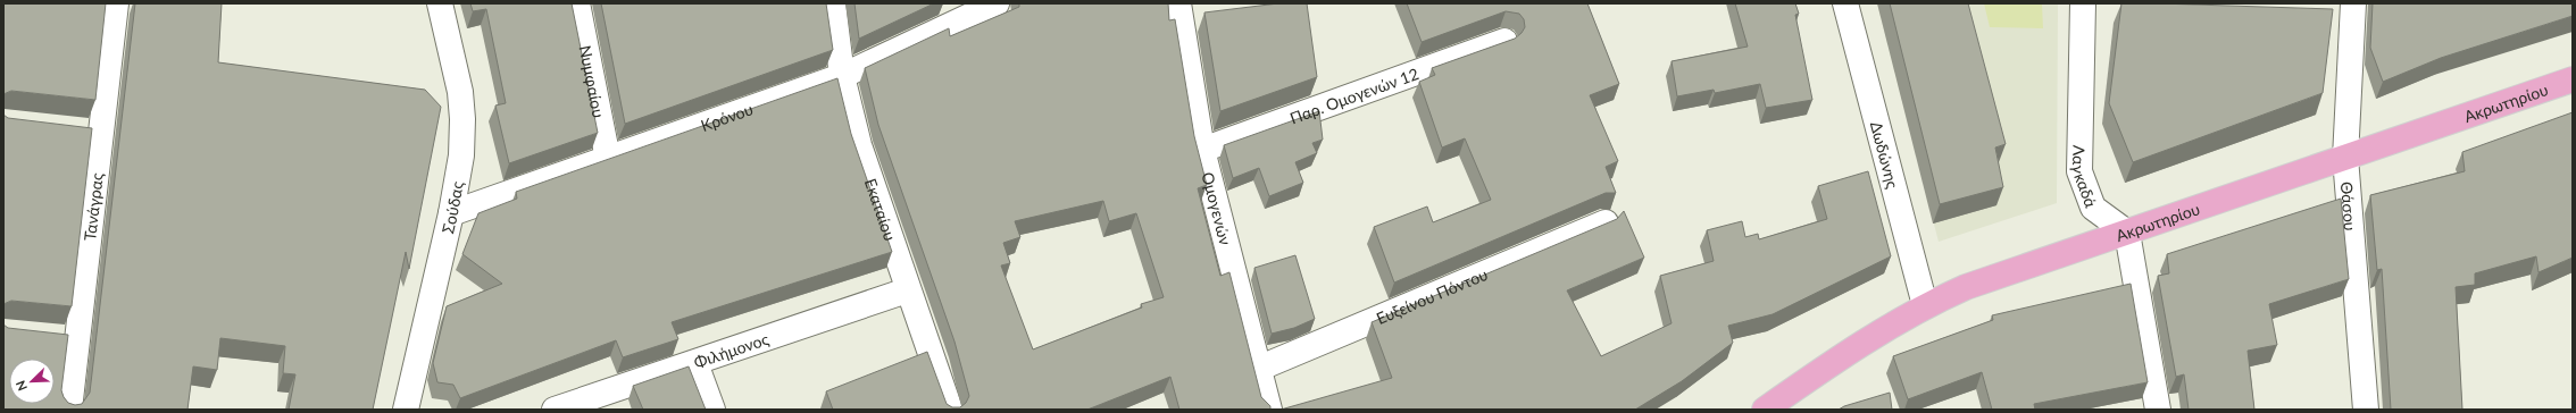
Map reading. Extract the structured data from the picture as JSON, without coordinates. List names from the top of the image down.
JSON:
{
  "streets": {
    "main road": ["Ακρωτηρίου"],
    "street": [
      "Νυμφαίου",
      "Παρ. Ομογενών 12",
      "Κρόνου",
      "Δωδώνης",
      "Λαγκαδά",
      "Τανάγρας",
      "Θάσου",
      "Σούδας",
      "Ομογενών",
      "Εκαταίου",
      "Ευξείνου Πόντου",
      "Φιλήμονος"
    ]
  },
  "crossings": [
    ["Νυμφαίου", "Κρόνου"],
    ["Παρ. Ομογενών 12", "Ομογενών"],
    ["Ακρωτηρίου", "Δωδώνης"],
    ["Ακρωτηρίου", "Λαγκαδά"],
    ["Ακρωτηρίου", "Θάσου"],
    ["Κρόνου", "Σούδας"],
    ["Κρόνου", "Εκαταίου"],
    ["Ομογενών", "Ευξείνου Πόντου"],
    ["Εκαταίου", "Φιλήμονος"]
  ],
  "north": "bottom left"
}
